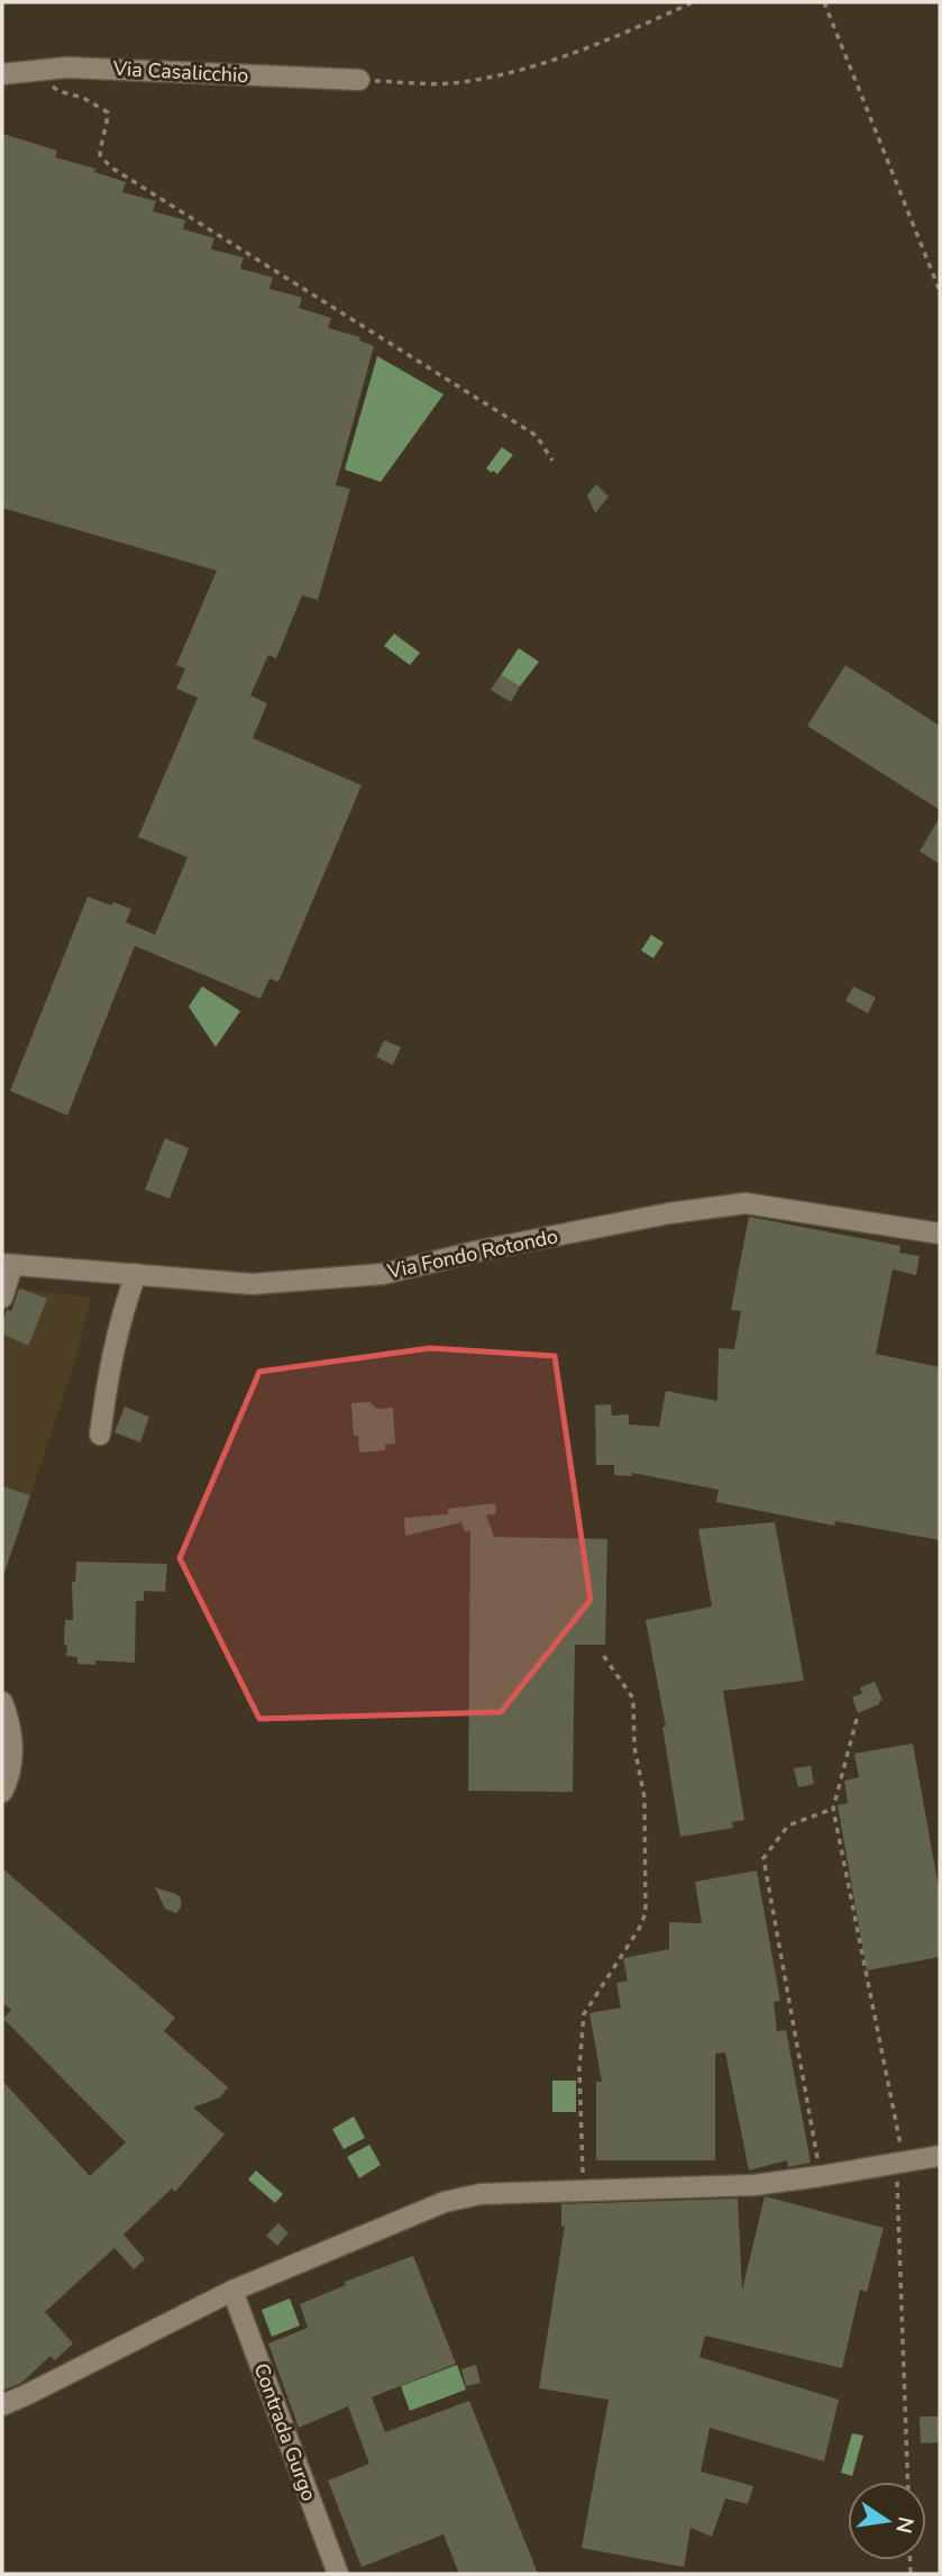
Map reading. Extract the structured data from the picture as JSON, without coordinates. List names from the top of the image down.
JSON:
{
  "streets": {
    "street": ["Via Casalicchio", "Via Fondo Rotondo", "Contrada Gurgo"]
  },
  "north": "right"
}
